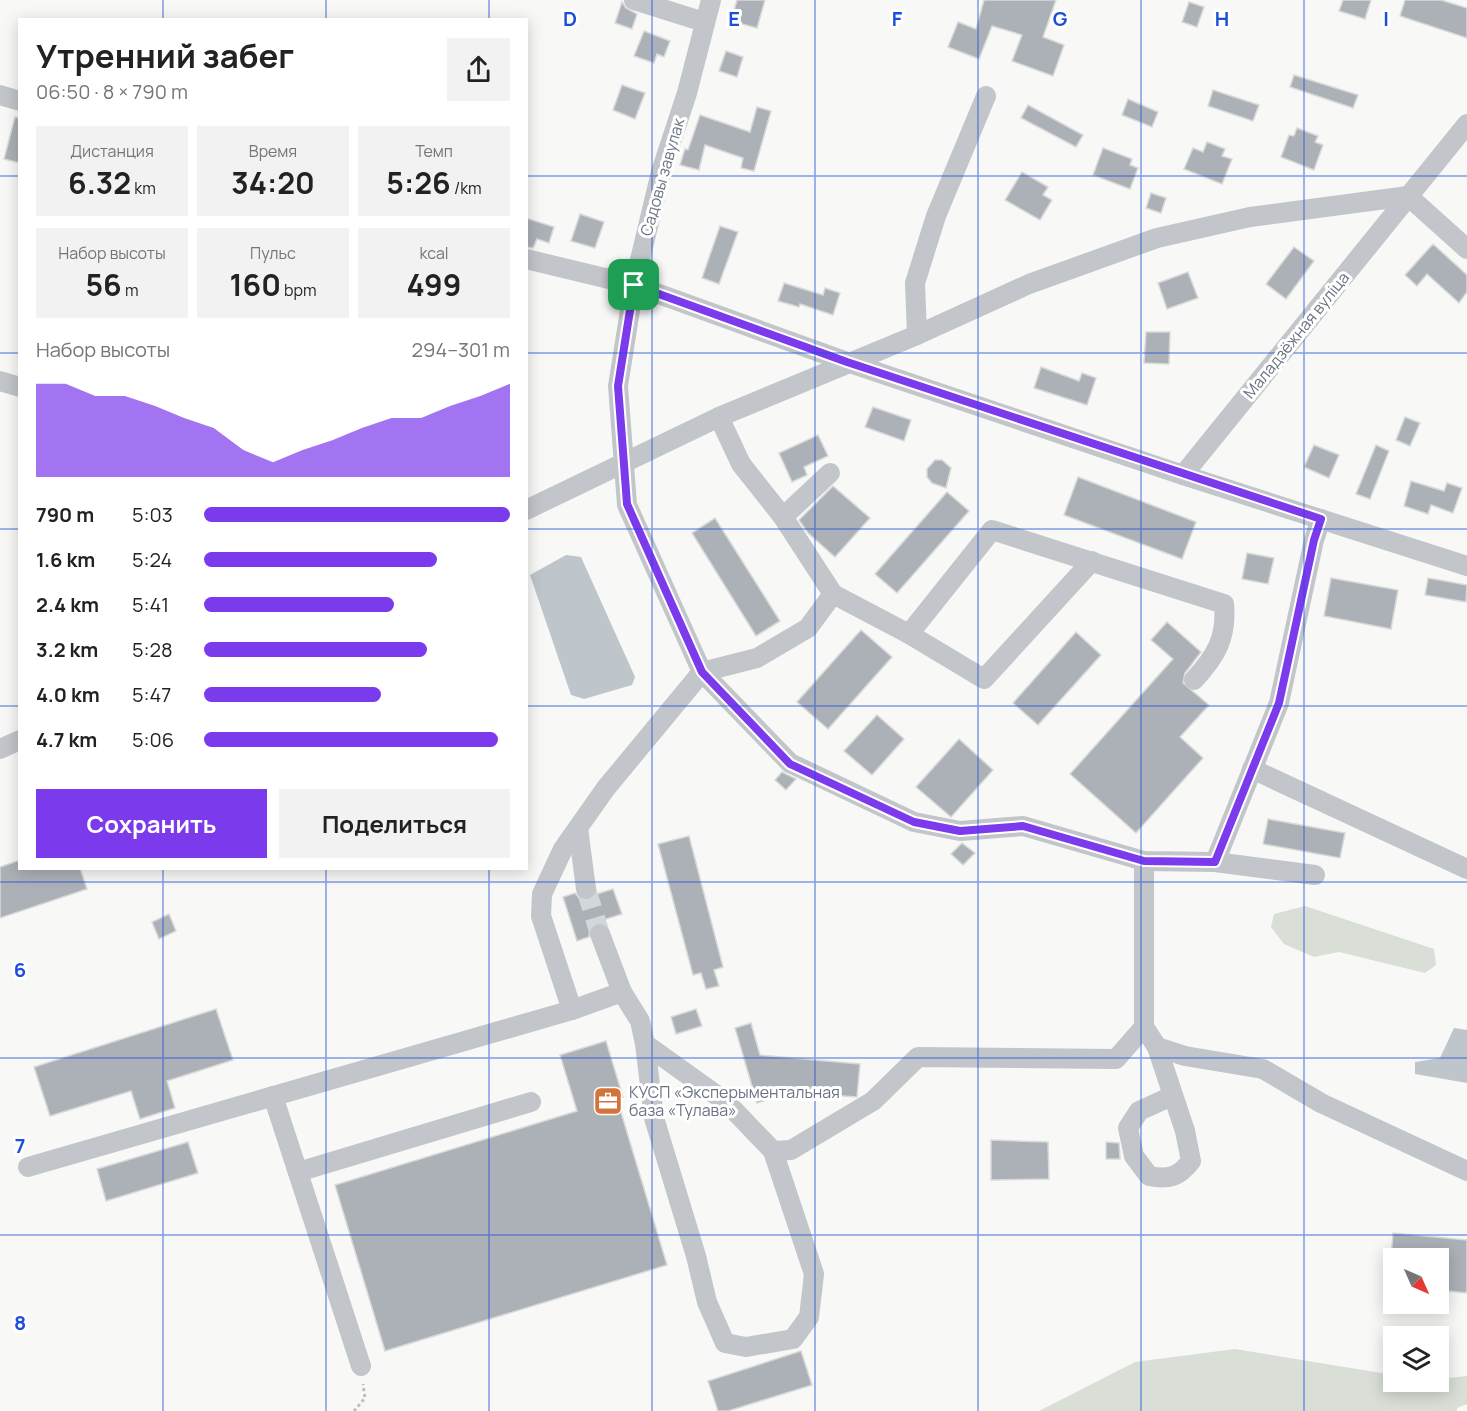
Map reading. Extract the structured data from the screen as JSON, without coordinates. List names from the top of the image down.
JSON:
{
  "streets": {
    "street": ["Садовы завулак", "Маладзёжная вуліца"]
  },
  "places": {
    "office": ["КУСП «Эксперыментальная база «Тулава»"]
  },
  "north": "bottom right",
  "page": {
    "heading": ["Утренний забег", "06:50 · 8 × 790 m"],
    "stats": [
      ["Дистанция", "6.32 km"],
      ["Время", "34:20"],
      ["Темп", "5:26 /km"],
      ["Набор высоты", "56 m"],
      ["Пульс", "160 bpm"],
      ["kcal", "499"]
    ],
    "chart": ["Набор высоты", "294–301 m"],
    "list": [
      {
        "name": "790 m",
        "note": "5:03"
      },
      {
        "name": "1.6 km",
        "note": "5:24"
      },
      {
        "name": "2.4 km",
        "note": "5:41"
      },
      {
        "name": "3.2 km",
        "note": "5:28"
      },
      {
        "name": "4.0 km",
        "note": "5:47"
      },
      {
        "name": "4.7 km",
        "note": "5:06"
      }
    ],
    "buttons": ["Сохранить", "Поделиться"]
  },
  "grid": {
    "columns": [
      "D",
      "E",
      "F",
      "G",
      "H",
      "I"
    ],
    "rows": ["6", "7", "8"]
  }
}
